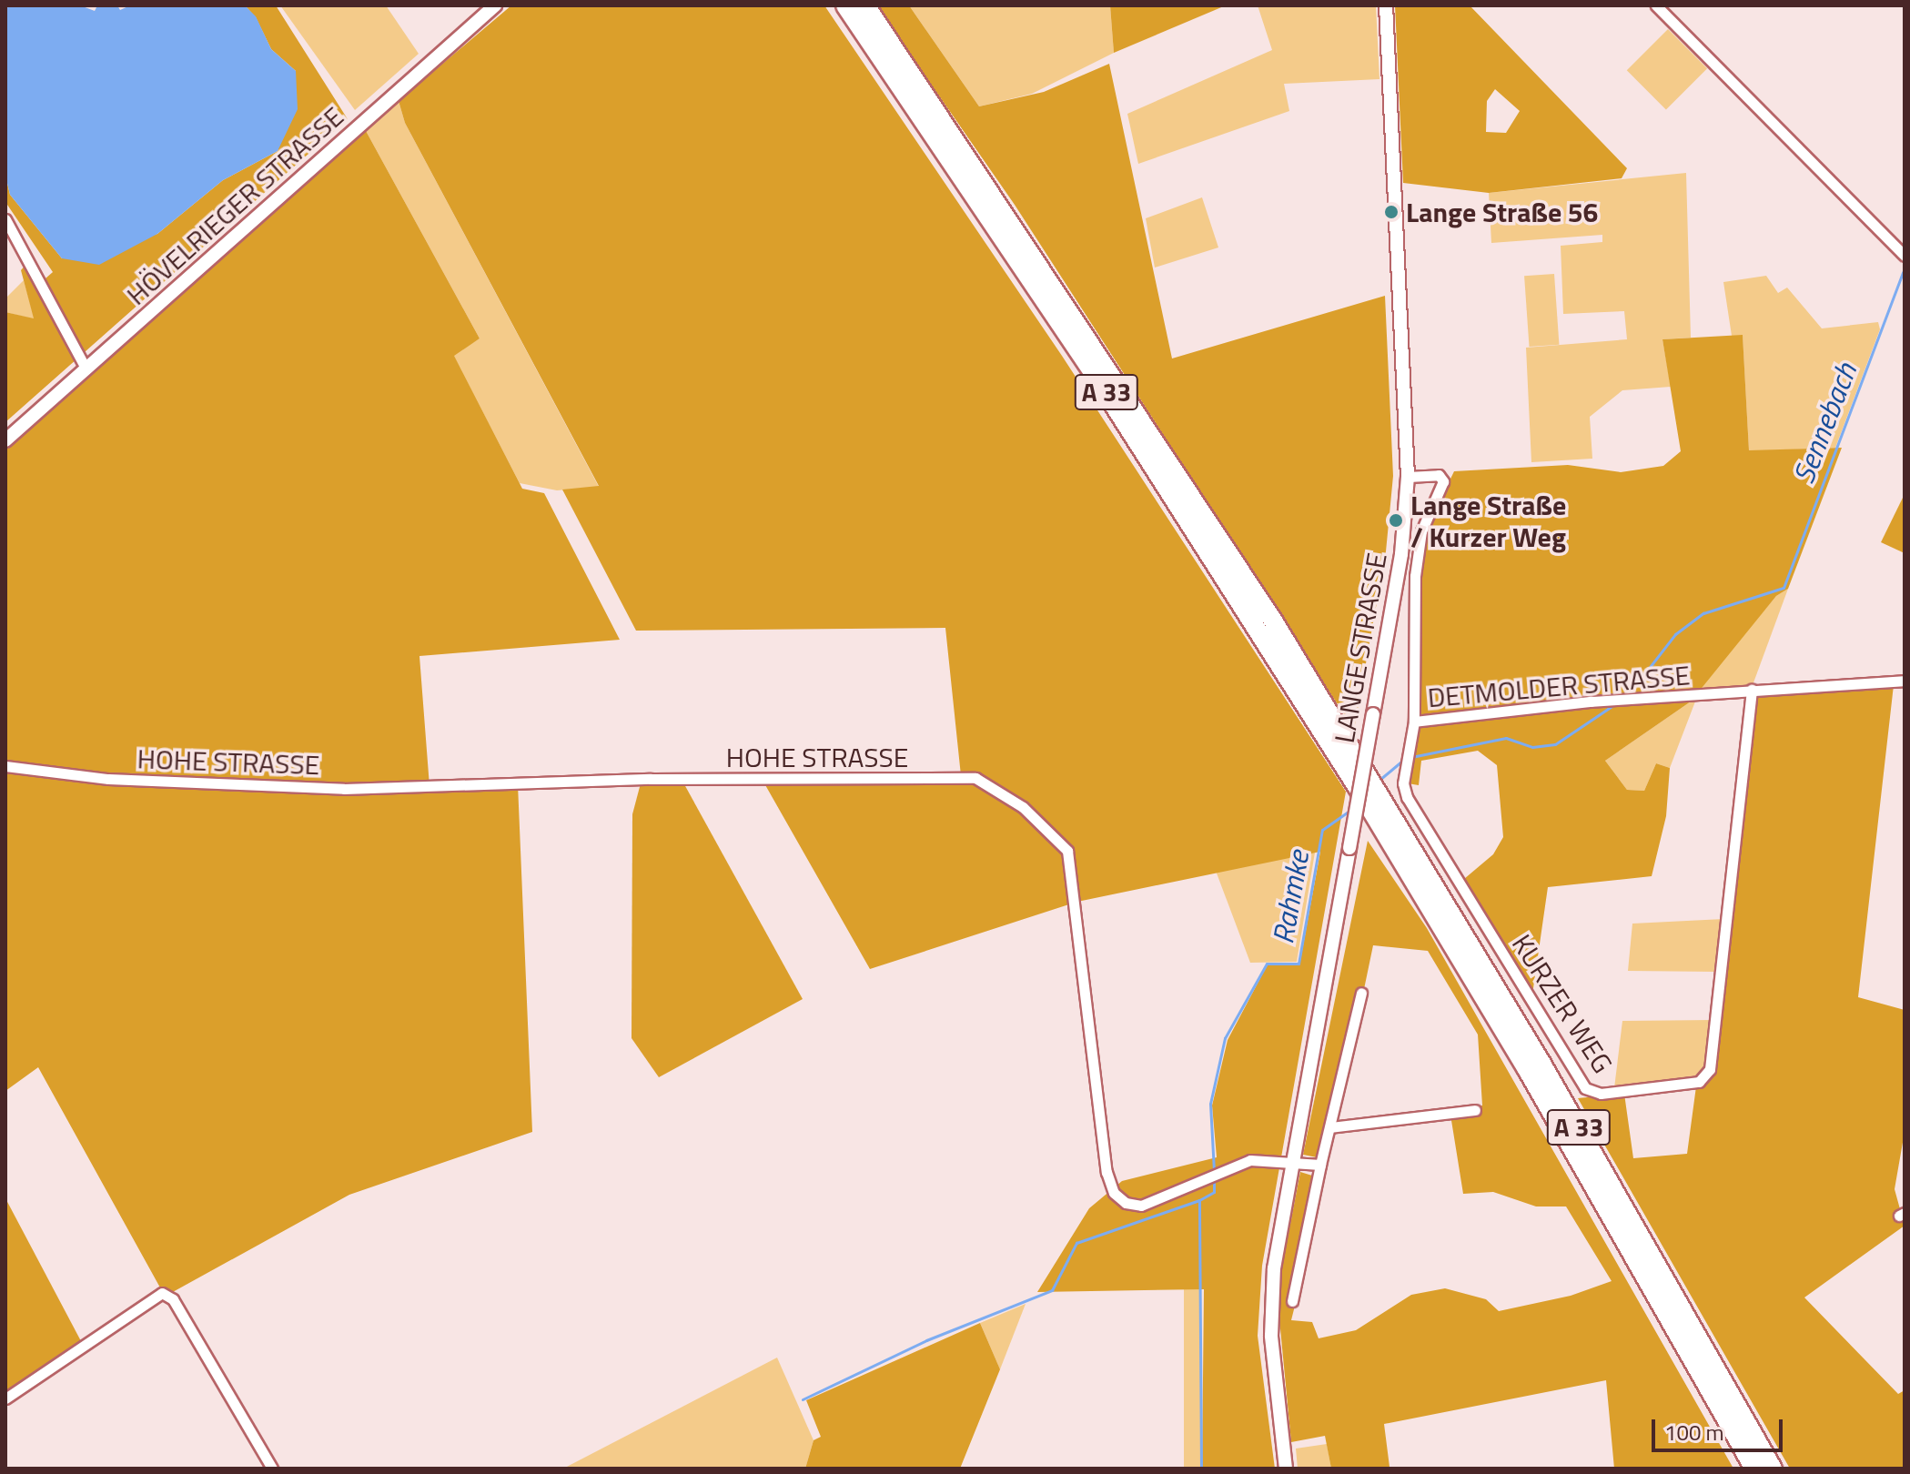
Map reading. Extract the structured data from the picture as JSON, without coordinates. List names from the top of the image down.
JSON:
{
  "streets": {
    "highway": ["A 33"],
    "street": [
      "HÖVELRIEGER STRASSE",
      "LANGE STRASSE",
      "DETMOLDER STRASSE",
      "HOHE STRASSE",
      "KURZER WEG"
    ]
  },
  "crossings": [
    ["LANGE STRASSE", "DETMOLDER STRASSE"],
    ["LANGE STRASSE", "HOHE STRASSE"],
    ["DETMOLDER STRASSE", "KURZER WEG"]
  ],
  "water": ["Sennebach", "Rahmke"],
  "places": ["Lange Straße 56", "Lange Straße / Kurzer Weg"],
  "scale_bar": "100 m"
}
